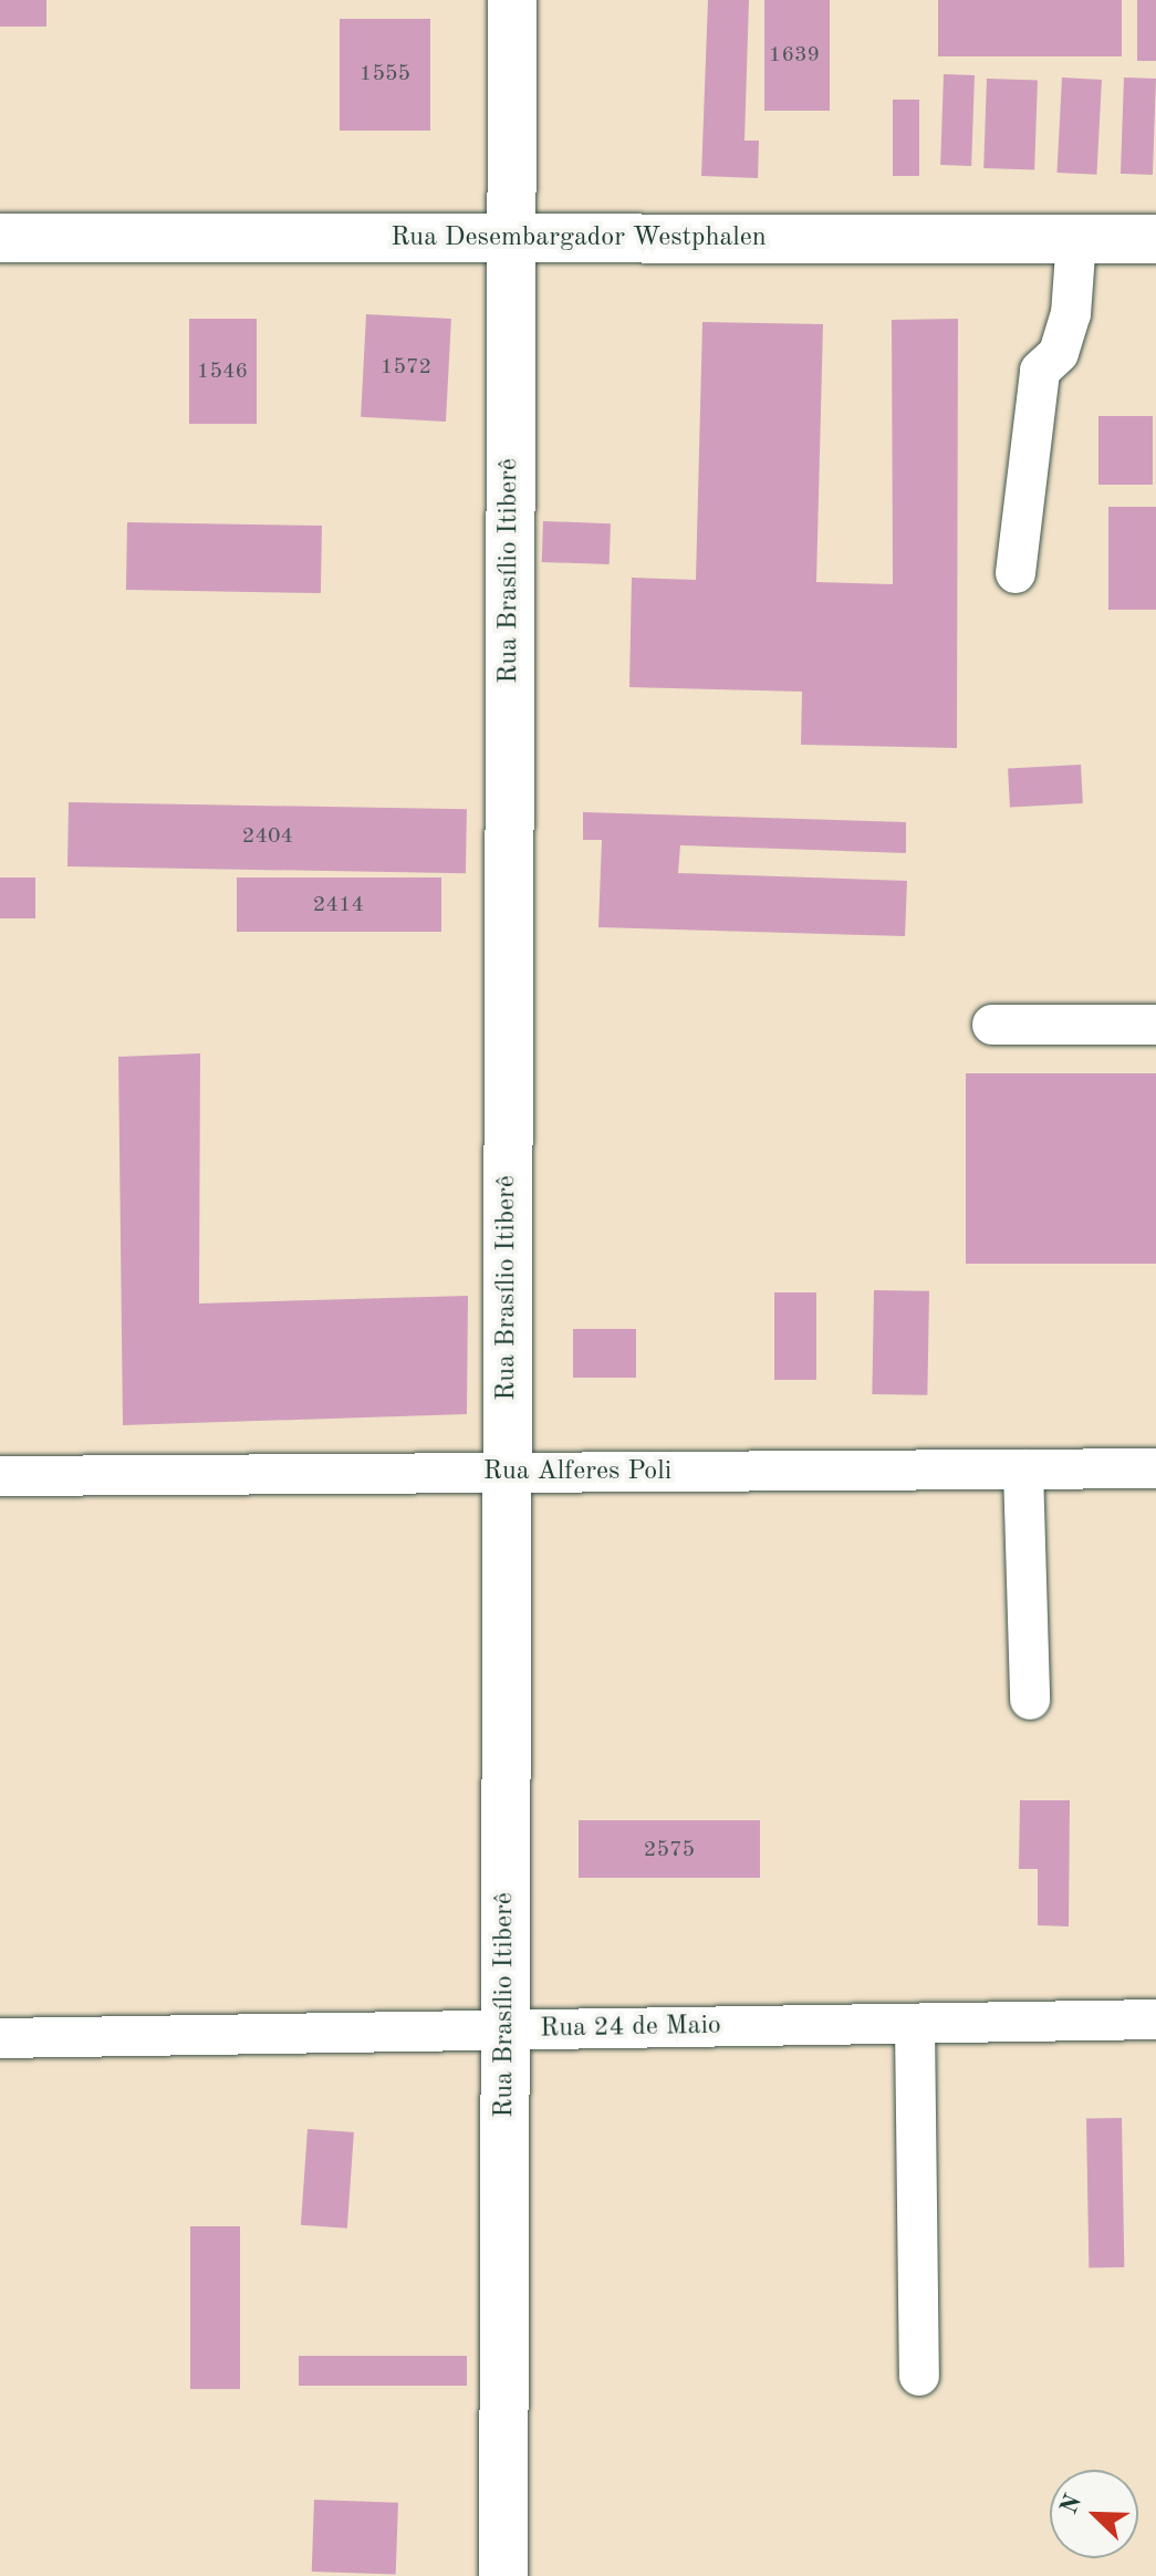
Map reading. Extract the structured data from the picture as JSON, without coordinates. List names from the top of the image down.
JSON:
{
  "streets": {
    "main road": ["Rua Desembargador Westphalen", "Rua Brasílio Itiberê"],
    "street": ["Rua Alferes Poli", "Rua 24 de Maio"]
  },
  "crossings": [
    ["Rua Desembargador Westphalen", "Rua Brasílio Itiberê"],
    ["Rua Brasílio Itiberê", "Rua Alferes Poli"],
    ["Rua Brasílio Itiberê", "Rua 24 de Maio"]
  ],
  "house_numbers": [
    "1639",
    "1555",
    "1572",
    "1546",
    "2404",
    "2414",
    "2575"
  ],
  "north": "top left"
}
